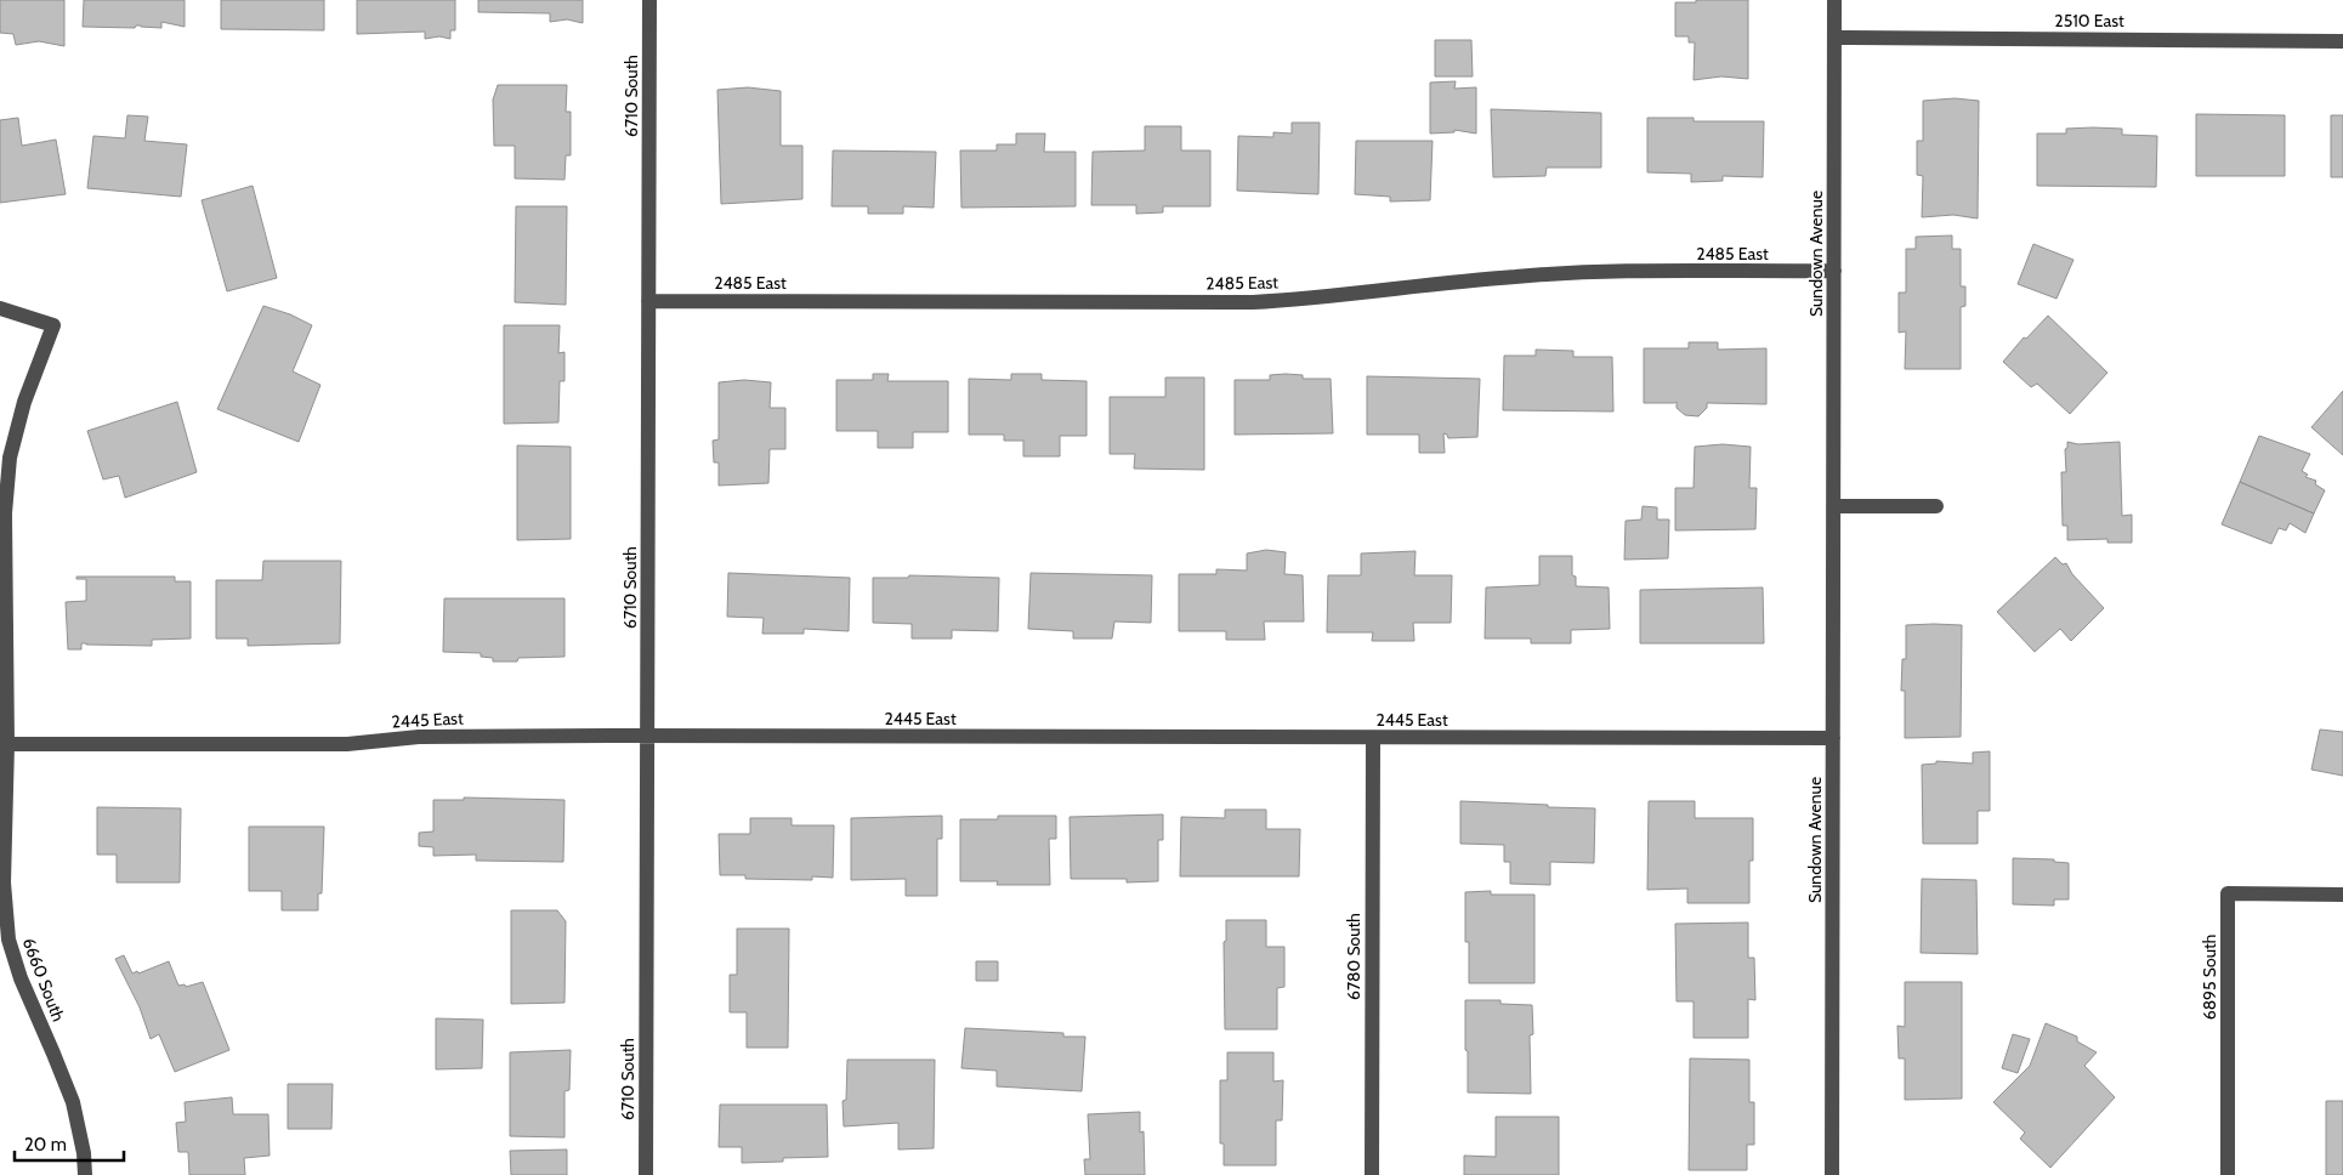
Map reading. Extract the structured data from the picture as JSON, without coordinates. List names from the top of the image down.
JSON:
{
  "streets": {
    "street": [
      "2510 East",
      "6710 South",
      "2485 East",
      "Sundown Avenue",
      "2445 East",
      "6780 South",
      "6895 South",
      "6660 South"
    ]
  },
  "crossings": [
    ["2510 East", "Sundown Avenue"],
    ["6710 South", "2485 East"],
    ["6710 South", "2445 East"],
    ["2485 East", "Sundown Avenue"],
    ["Sundown Avenue", "2445 East"],
    ["2445 East", "6780 South"],
    ["2445 East", "6660 South"]
  ],
  "scale_bar": "20 m"
}
